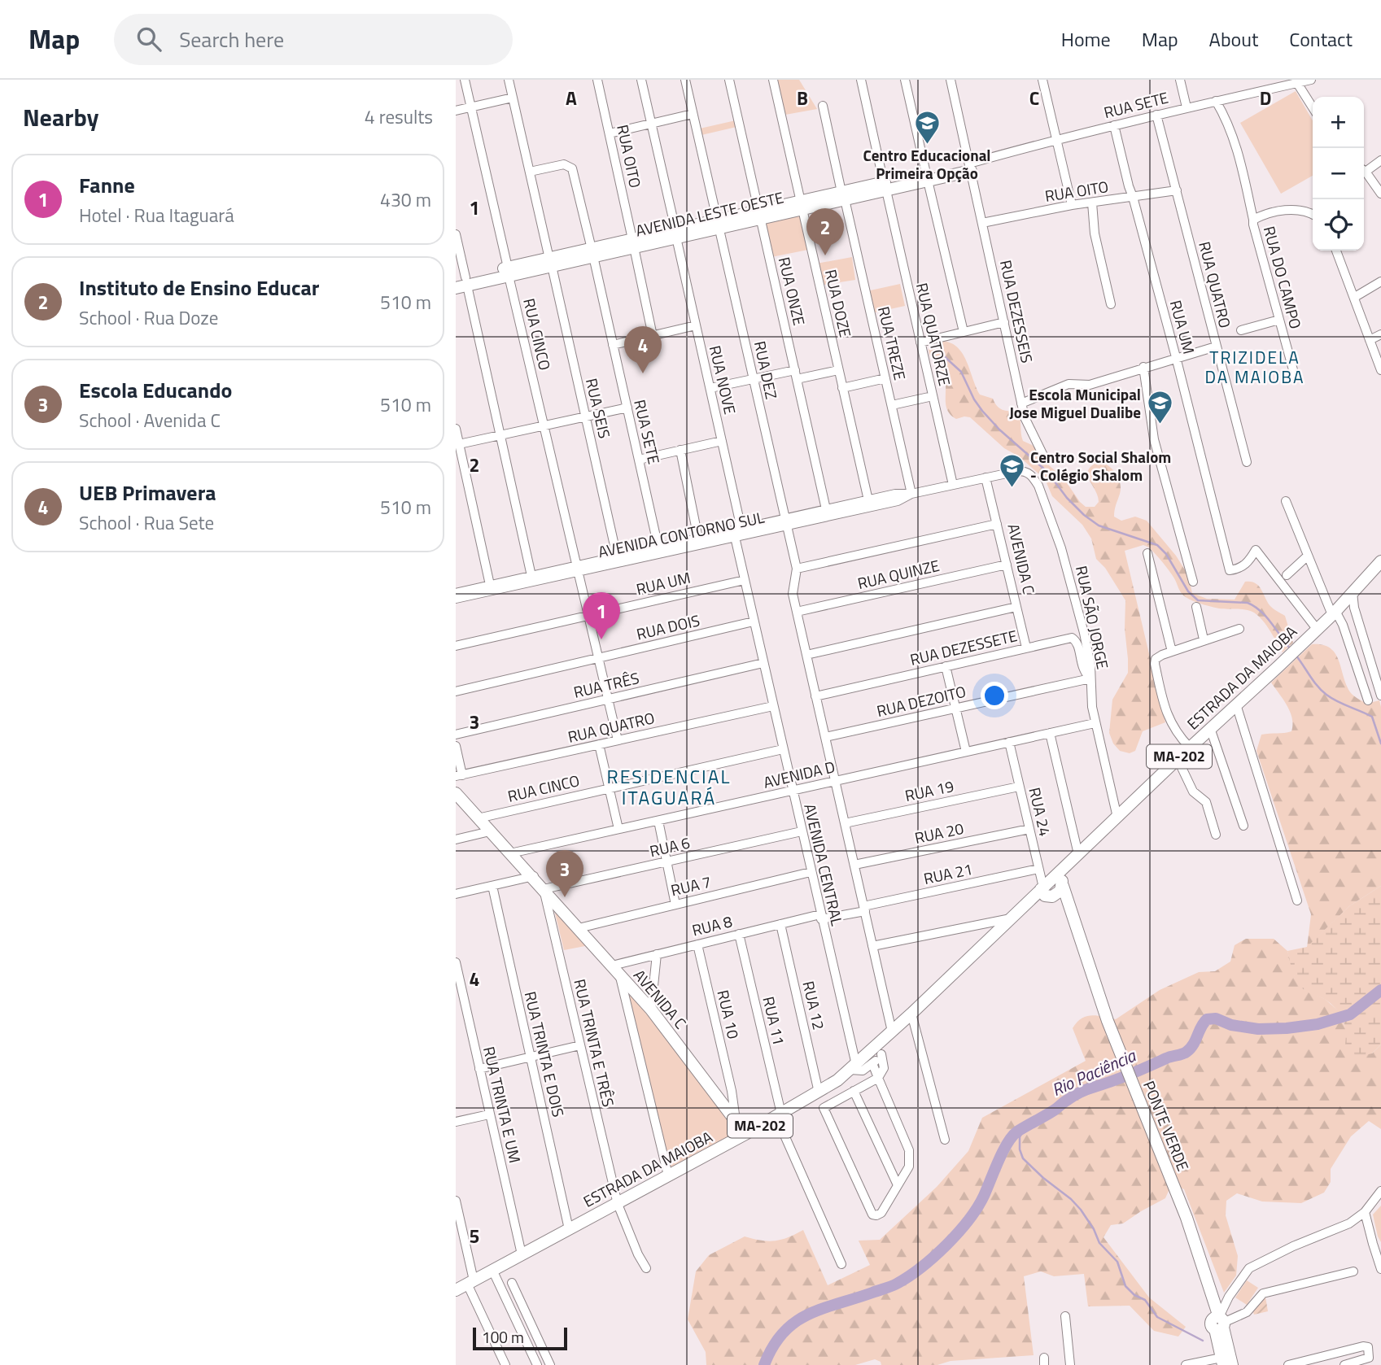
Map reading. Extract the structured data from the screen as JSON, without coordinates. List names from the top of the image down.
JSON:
{
  "streets": {
    "main road": [
      "AVENIDA LESTE OESTE",
      "AVENIDA C",
      "ESTRADA DA MAIOBA",
      "MA-202",
      "PONTE VERDE"
    ],
    "street": [
      "RUA SETE",
      "RUA OITO",
      "RUA DO CAMPO",
      "RUA QUATRO",
      "RUA ONZE",
      "RUA DOZE",
      "RUA DEZESSEIS",
      "RUA UM",
      "RUA CINCO",
      "RUA QUATORZE",
      "RUA TREZE",
      "RUA DEZ",
      "RUA NOVE",
      "RUA SEIS",
      "AVENIDA CONTORNO SUL",
      "RUA QUINZE",
      "RUA SÃO JORGE",
      "RUA DOIS",
      "RUA DEZESSETE",
      "RUA TRÊS",
      "RUA DEZOITO",
      "AVENIDA D",
      "RUA 19",
      "RUA 24",
      "RUA 20",
      "RUA 6",
      "AVENIDA CENTRAL",
      "RUA 21",
      "RUA 7",
      "RUA 8",
      "RUA 12",
      "RUA 10",
      "RUA 11",
      "RUA TRINTA E TRÊS",
      "RUA TRINTA E DOIS",
      "RUA TRINTA E UM"
    ]
  },
  "crossings": [
    ["RUA SETE", "AVENIDA LESTE OESTE"],
    ["RUA SETE", "RUA DO CAMPO"],
    ["RUA SETE", "RUA QUATRO"],
    ["RUA SETE", "RUA DEZESSEIS"],
    ["RUA SETE", "RUA UM"],
    ["RUA SETE", "RUA SEIS"],
    ["RUA SETE", "AVENIDA CONTORNO SUL"],
    ["RUA OITO", "AVENIDA LESTE OESTE"],
    ["RUA OITO", "RUA QUATRO"],
    ["RUA OITO", "RUA DEZESSEIS"],
    ["RUA OITO", "RUA UM"],
    ["AVENIDA LESTE OESTE", "RUA ONZE"],
    ["AVENIDA LESTE OESTE", "RUA DOZE"],
    ["AVENIDA LESTE OESTE", "RUA DEZESSEIS"],
    ["AVENIDA LESTE OESTE", "RUA CINCO"],
    ["AVENIDA LESTE OESTE", "RUA QUATORZE"],
    ["AVENIDA LESTE OESTE", "RUA TREZE"],
    ["AVENIDA LESTE OESTE", "RUA DEZ"],
    ["AVENIDA LESTE OESTE", "RUA NOVE"],
    ["AVENIDA LESTE OESTE", "RUA SEIS"],
    ["RUA QUATRO", "RUA CINCO"],
    ["RUA QUATRO", "AVENIDA CENTRAL"],
    ["RUA ONZE", "AVENIDA CONTORNO SUL"],
    ["RUA DOZE", "AVENIDA CONTORNO SUL"],
    ["RUA UM", "RUA CINCO"],
    ["RUA UM", "ESTRADA DA MAIOBA"],
    ["RUA UM", "AVENIDA CENTRAL"],
    ["RUA CINCO", "AVENIDA CONTORNO SUL"],
    ["RUA CINCO", "AVENIDA C"],
    ["RUA CINCO", "RUA DOIS"],
    ["RUA CINCO", "RUA TRÊS"],
    ["RUA CINCO", "AVENIDA CENTRAL"],
    ["RUA QUATORZE", "AVENIDA CONTORNO SUL"],
    ["RUA TREZE", "AVENIDA CONTORNO SUL"],
    ["RUA DEZ", "AVENIDA CONTORNO SUL"],
    ["RUA DEZ", "AVENIDA CENTRAL"],
    ["RUA NOVE", "AVENIDA CONTORNO SUL"],
    ["RUA SEIS", "AVENIDA CONTORNO SUL"],
    ["AVENIDA CONTORNO SUL", "AVENIDA C"],
    ["AVENIDA CONTORNO SUL", "RUA SÃO JORGE"],
    ["AVENIDA CONTORNO SUL", "AVENIDA CENTRAL"],
    ["AVENIDA C", "RUA QUINZE"],
    ["AVENIDA C", "RUA SÃO JORGE"],
    ["AVENIDA C", "RUA DEZESSETE"],
    ["AVENIDA C", "ESTRADA DA MAIOBA"],
    ["AVENIDA C", "AVENIDA D"],
    ["AVENIDA C", "RUA 6"],
    ["AVENIDA C", "RUA 7"],
    ["AVENIDA C", "RUA 8"],
    ["AVENIDA C", "RUA 10"],
    ["AVENIDA C", "RUA TRINTA E TRÊS"],
    ["RUA QUINZE", "AVENIDA CENTRAL"],
    ["RUA SÃO JORGE", "RUA DEZESSETE"],
    ["RUA SÃO JORGE", "ESTRADA DA MAIOBA"],
    ["RUA SÃO JORGE", "RUA DEZOITO"],
    ["RUA SÃO JORGE", "AVENIDA D"],
    ["RUA DOIS", "AVENIDA CENTRAL"],
    ["RUA DEZESSETE", "RUA DEZOITO"],
    ["RUA DEZESSETE", "AVENIDA CENTRAL"],
    ["ESTRADA DA MAIOBA", "MA-202"],
    ["ESTRADA DA MAIOBA", "RUA 24"],
    ["ESTRADA DA MAIOBA", "AVENIDA CENTRAL"],
    ["ESTRADA DA MAIOBA", "RUA 12"],
    ["ESTRADA DA MAIOBA", "RUA 11"],
    ["ESTRADA DA MAIOBA", "RUA TRINTA E TRÊS"],
    ["ESTRADA DA MAIOBA", "RUA TRINTA E DOIS"],
    ["ESTRADA DA MAIOBA", "RUA TRINTA E UM"],
    ["ESTRADA DA MAIOBA", "PONTE VERDE"],
    ["RUA TRÊS", "AVENIDA CENTRAL"],
    ["RUA DEZOITO", "AVENIDA CENTRAL"],
    ["MA-202", "RUA 24"],
    ["MA-202", "PONTE VERDE"],
    ["AVENIDA D", "RUA 24"],
    ["AVENIDA D", "AVENIDA CENTRAL"],
    ["RUA 19", "RUA 24"],
    ["RUA 19", "AVENIDA CENTRAL"],
    ["RUA 24", "RUA 20"],
    ["RUA 24", "RUA 21"],
    ["RUA 20", "AVENIDA CENTRAL"],
    ["RUA 6", "AVENIDA CENTRAL"],
    ["RUA 6", "RUA TRINTA E TRÊS"],
    ["AVENIDA CENTRAL", "RUA 21"],
    ["AVENIDA CENTRAL", "RUA 7"],
    ["AVENIDA CENTRAL", "RUA 8"],
    ["RUA 21", "RUA 8"],
    ["RUA 8", "RUA 12"],
    ["RUA 8", "RUA 10"],
    ["RUA 8", "RUA 11"]
  ],
  "districts": ["TRIZIDELA DA MAIOBA", "RESIDENCIAL ITAGUARÁ"],
  "water": ["Rio Paciência"],
  "places": {
    "school or university": ["Centro Educacional Primeira Opção", "Escola Municipal Jose Miguel Dualibe", "Centro Social Shalom - Colégio Shalom"]
  },
  "scale_bar": "100 m",
  "page": {
    "header": "Map",
    "search": "Search here",
    "nav": [
      "Home",
      "Map",
      "About",
      "Contact"
    ],
    "heading": ["Nearby", "4 results"],
    "map_buttons": ["+", "−"],
    "list": [
      {
        "mark": "1",
        "name": "Fanne",
        "note": "Hotel · Rua Itaguará",
        "value": "430 m"
      },
      {
        "mark": "2",
        "name": "Instituto de Ensino Educar",
        "note": "School · Rua Doze",
        "value": "510 m"
      },
      {
        "mark": "3",
        "name": "Escola Educando",
        "note": "School · Avenida C",
        "value": "510 m"
      },
      {
        "mark": "4",
        "name": "UEB Primavera",
        "note": "School · Rua Sete",
        "value": "510 m"
      }
    ],
    "pins": [
      "2",
      "4",
      "1",
      "3"
    ],
    "scale": "100 m"
  },
  "grid": {
    "columns": [
      "A",
      "B",
      "C",
      "D"
    ],
    "rows": [
      "1",
      "2",
      "3",
      "4",
      "5"
    ]
  }
}
